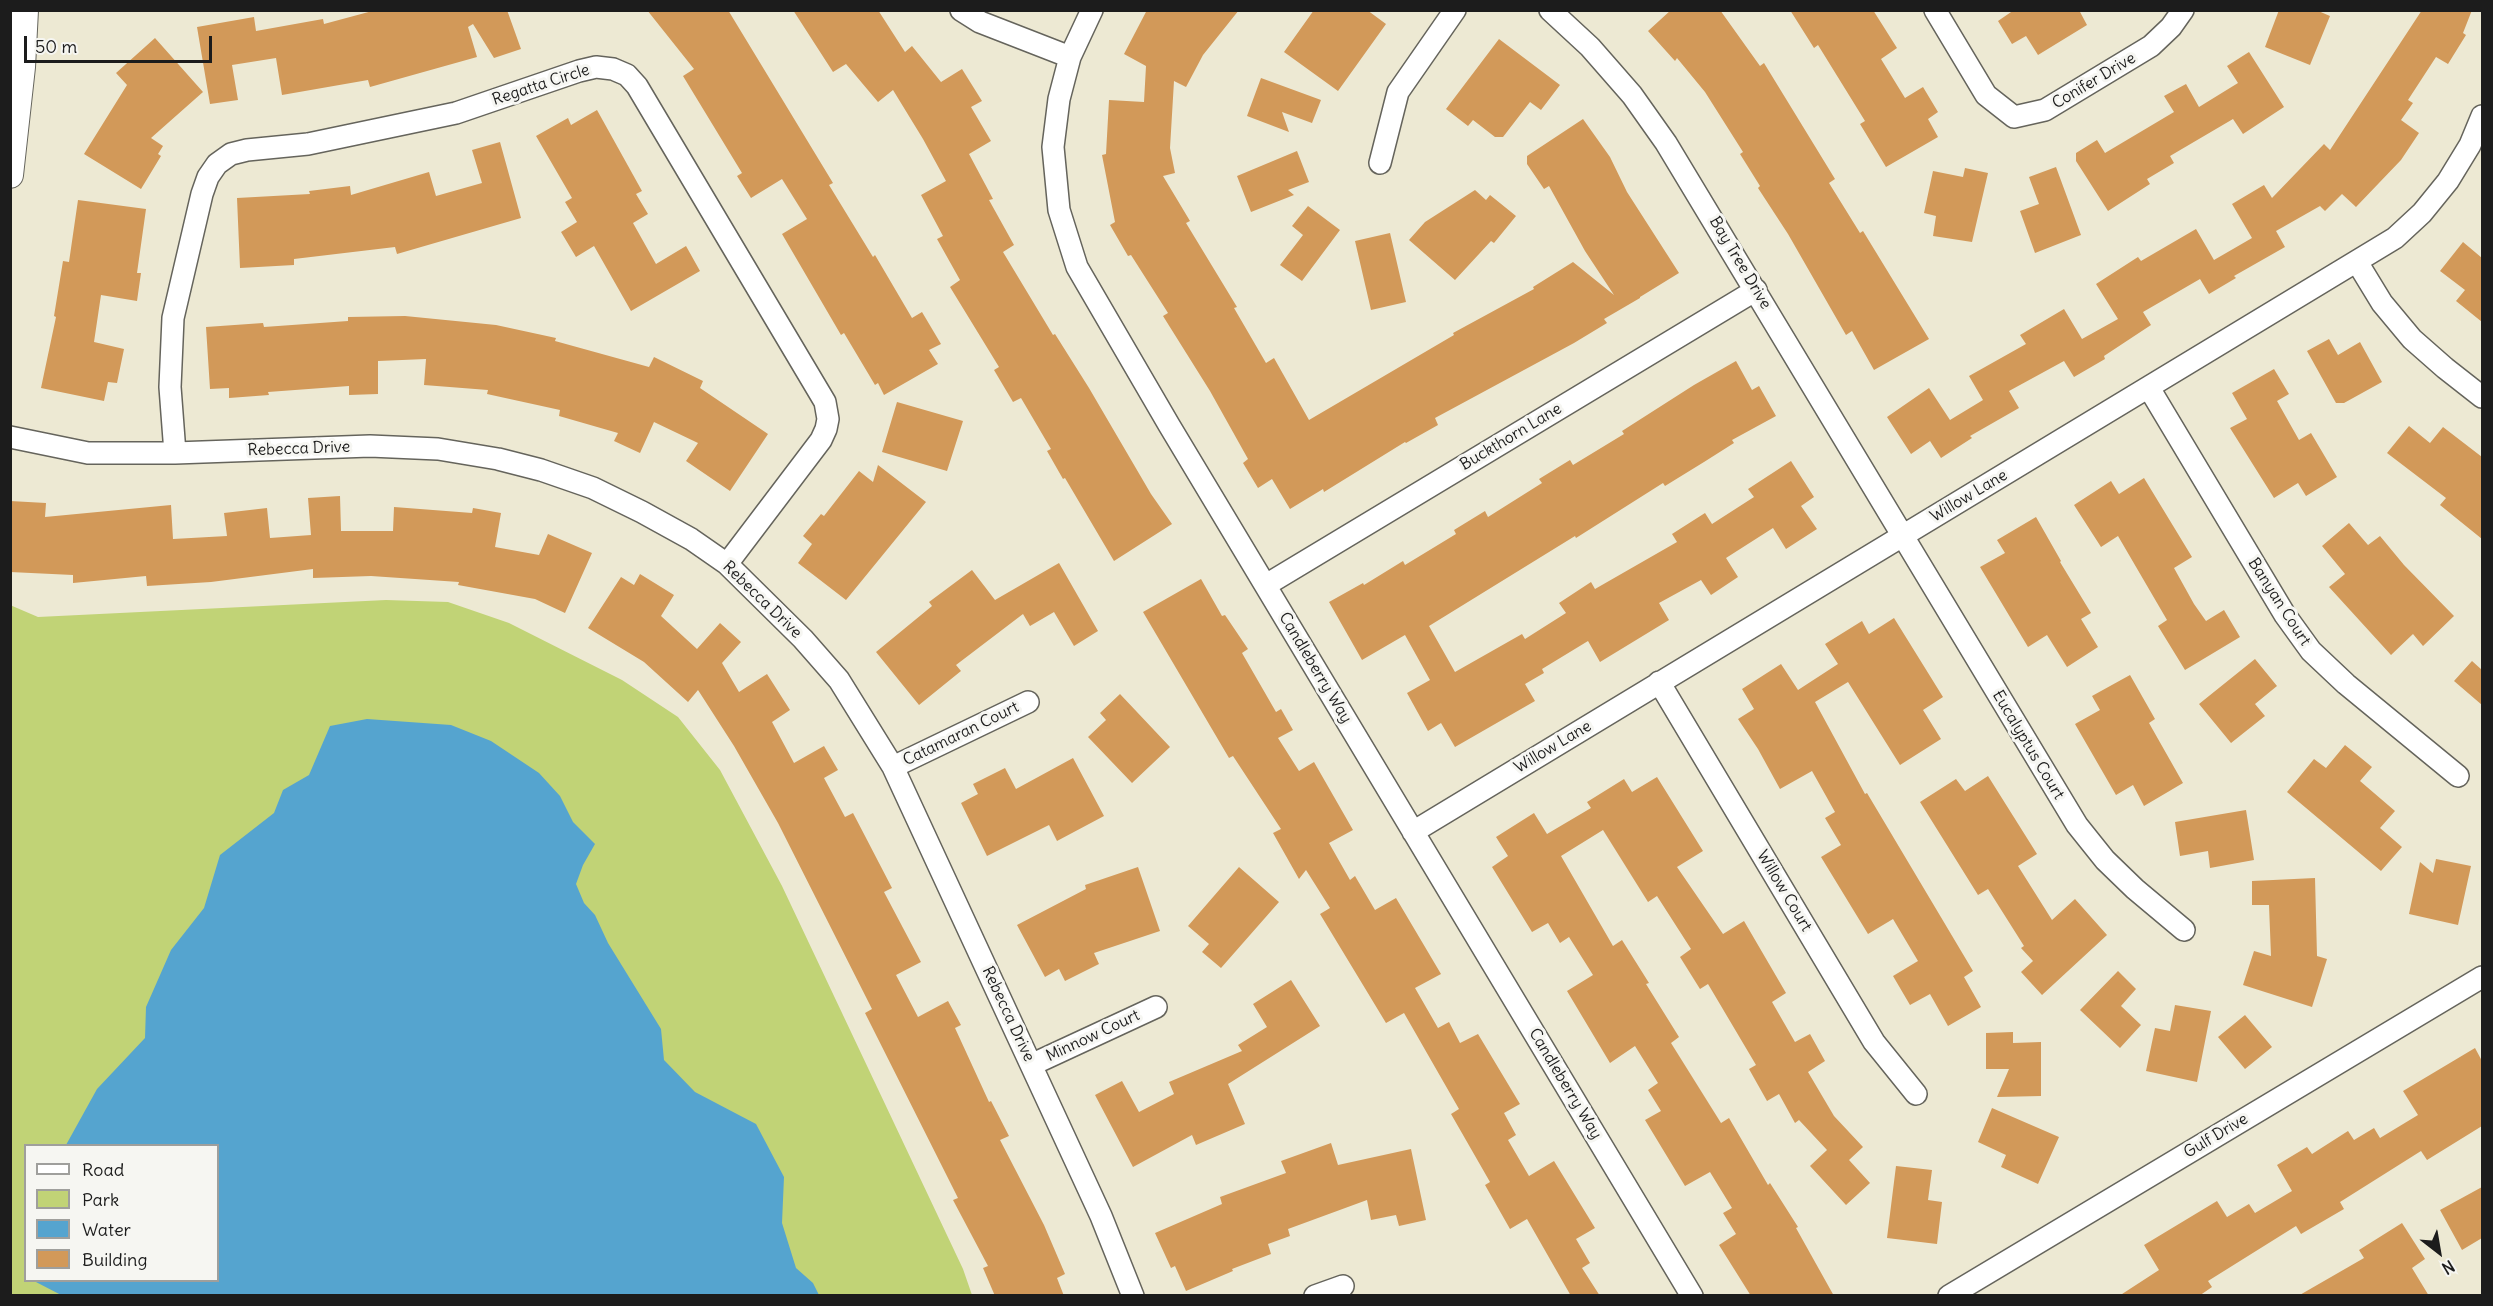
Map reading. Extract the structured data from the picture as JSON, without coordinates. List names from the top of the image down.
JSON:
{
  "streets": {
    "street": [
      "Conifer Drive",
      "Regatta Circle",
      "Bay Tree Drive",
      "Buckthorn Lane",
      "Rebecca Drive",
      "Willow Lane",
      "Banyan Court",
      "Candleberry Way",
      "Catamaran Court",
      "Eucalyptus Court",
      "Willow Court",
      "Minnow Court",
      "Gulf Drive"
    ]
  },
  "crossings": [
    ["Regatta Circle", "Rebecca Drive"],
    ["Bay Tree Drive", "Buckthorn Lane"],
    ["Bay Tree Drive", "Willow Lane"],
    ["Bay Tree Drive", "Eucalyptus Court"],
    ["Buckthorn Lane", "Candleberry Way"],
    ["Rebecca Drive", "Catamaran Court"],
    ["Rebecca Drive", "Minnow Court"],
    ["Willow Lane", "Banyan Court"],
    ["Willow Lane", "Candleberry Way"],
    ["Willow Lane", "Eucalyptus Court"],
    ["Willow Lane", "Willow Court"]
  ],
  "legend": [
    "Road",
    "Park",
    "Water",
    "Building"
  ],
  "scale_bar": "50 m",
  "north": "bottom right"
}
